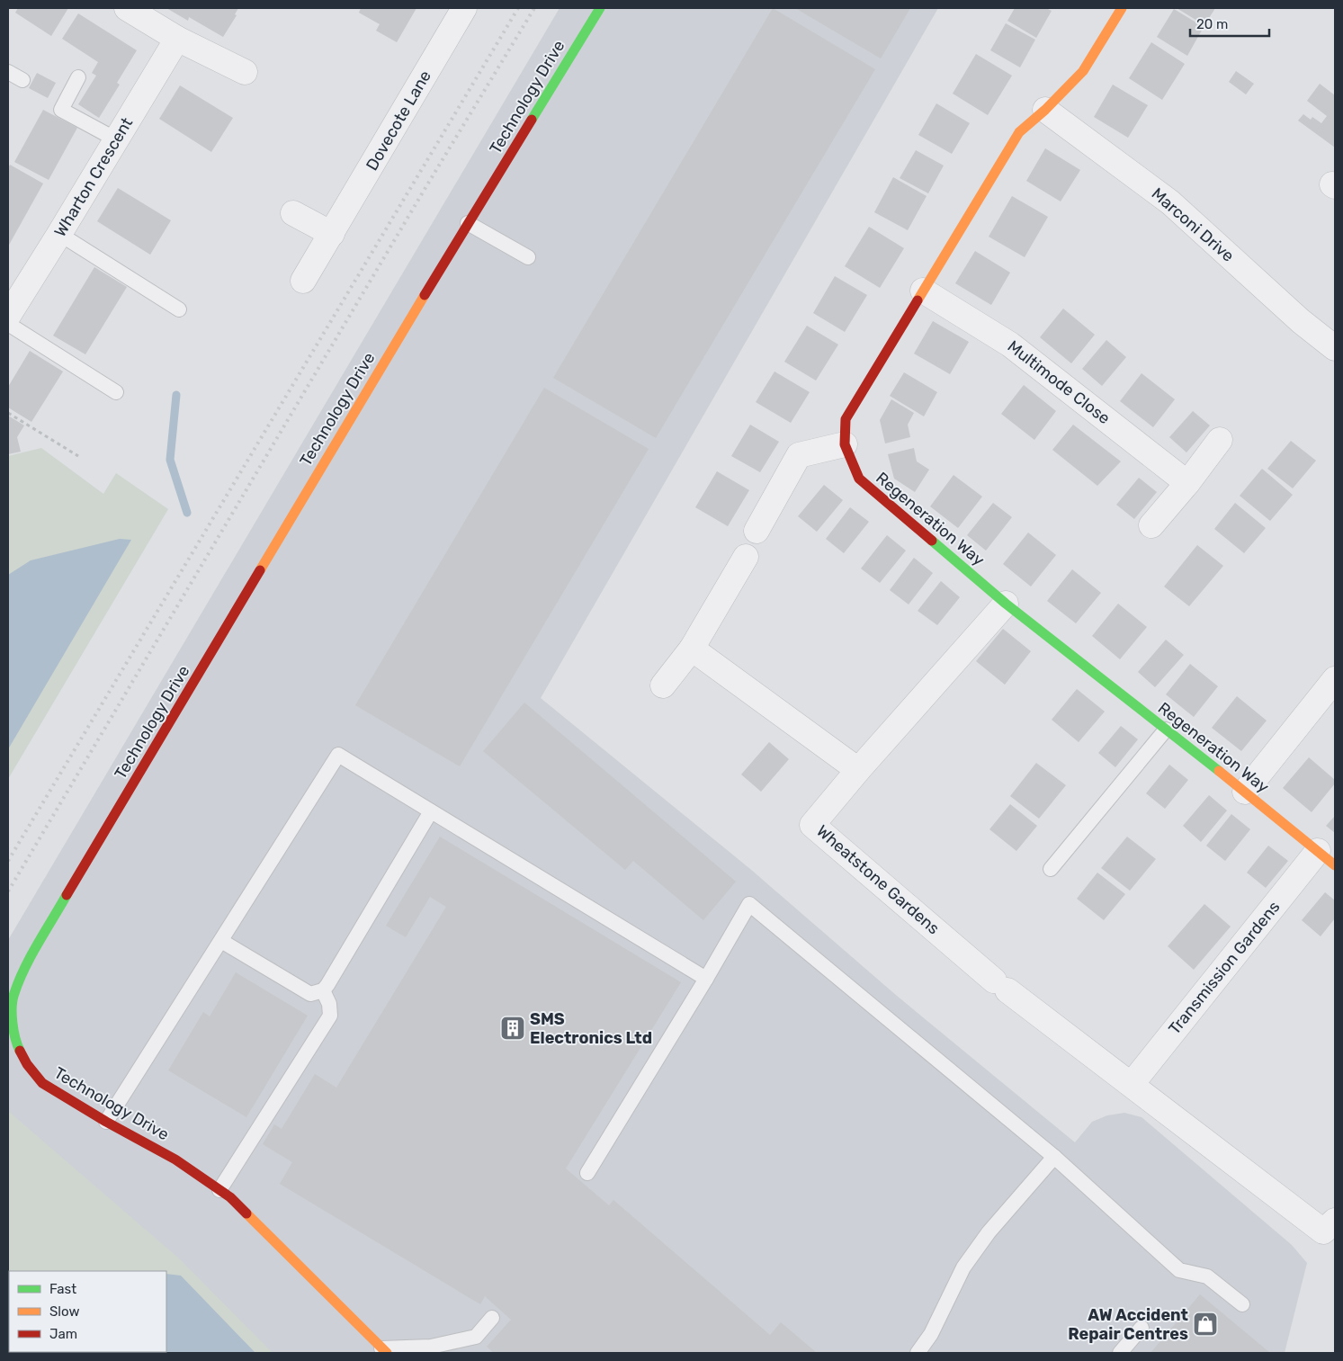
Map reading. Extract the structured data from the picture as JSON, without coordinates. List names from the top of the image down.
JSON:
{
  "streets": {
    "street": [
      "Technology Drive",
      "Dovecote Lane",
      "Wharton Crescent",
      "Marconi Drive",
      "Multimode Close",
      "Regeneration Way",
      "Wheatstone Gardens",
      "Transmission Gardens"
    ]
  },
  "crossings": [
    ["Marconi Drive", "Regeneration Way"],
    ["Multimode Close", "Regeneration Way"],
    ["Regeneration Way", "Wheatstone Gardens"],
    ["Regeneration Way", "Transmission Gardens"],
    ["Wheatstone Gardens", "Transmission Gardens"]
  ],
  "places": {
    "building": ["SMS Electronics Ltd"],
    "shop": ["AW Accident Repair Centres"]
  },
  "legend": ["Fast", "Slow", "Jam"],
  "scale_bar": "20 m"
}
